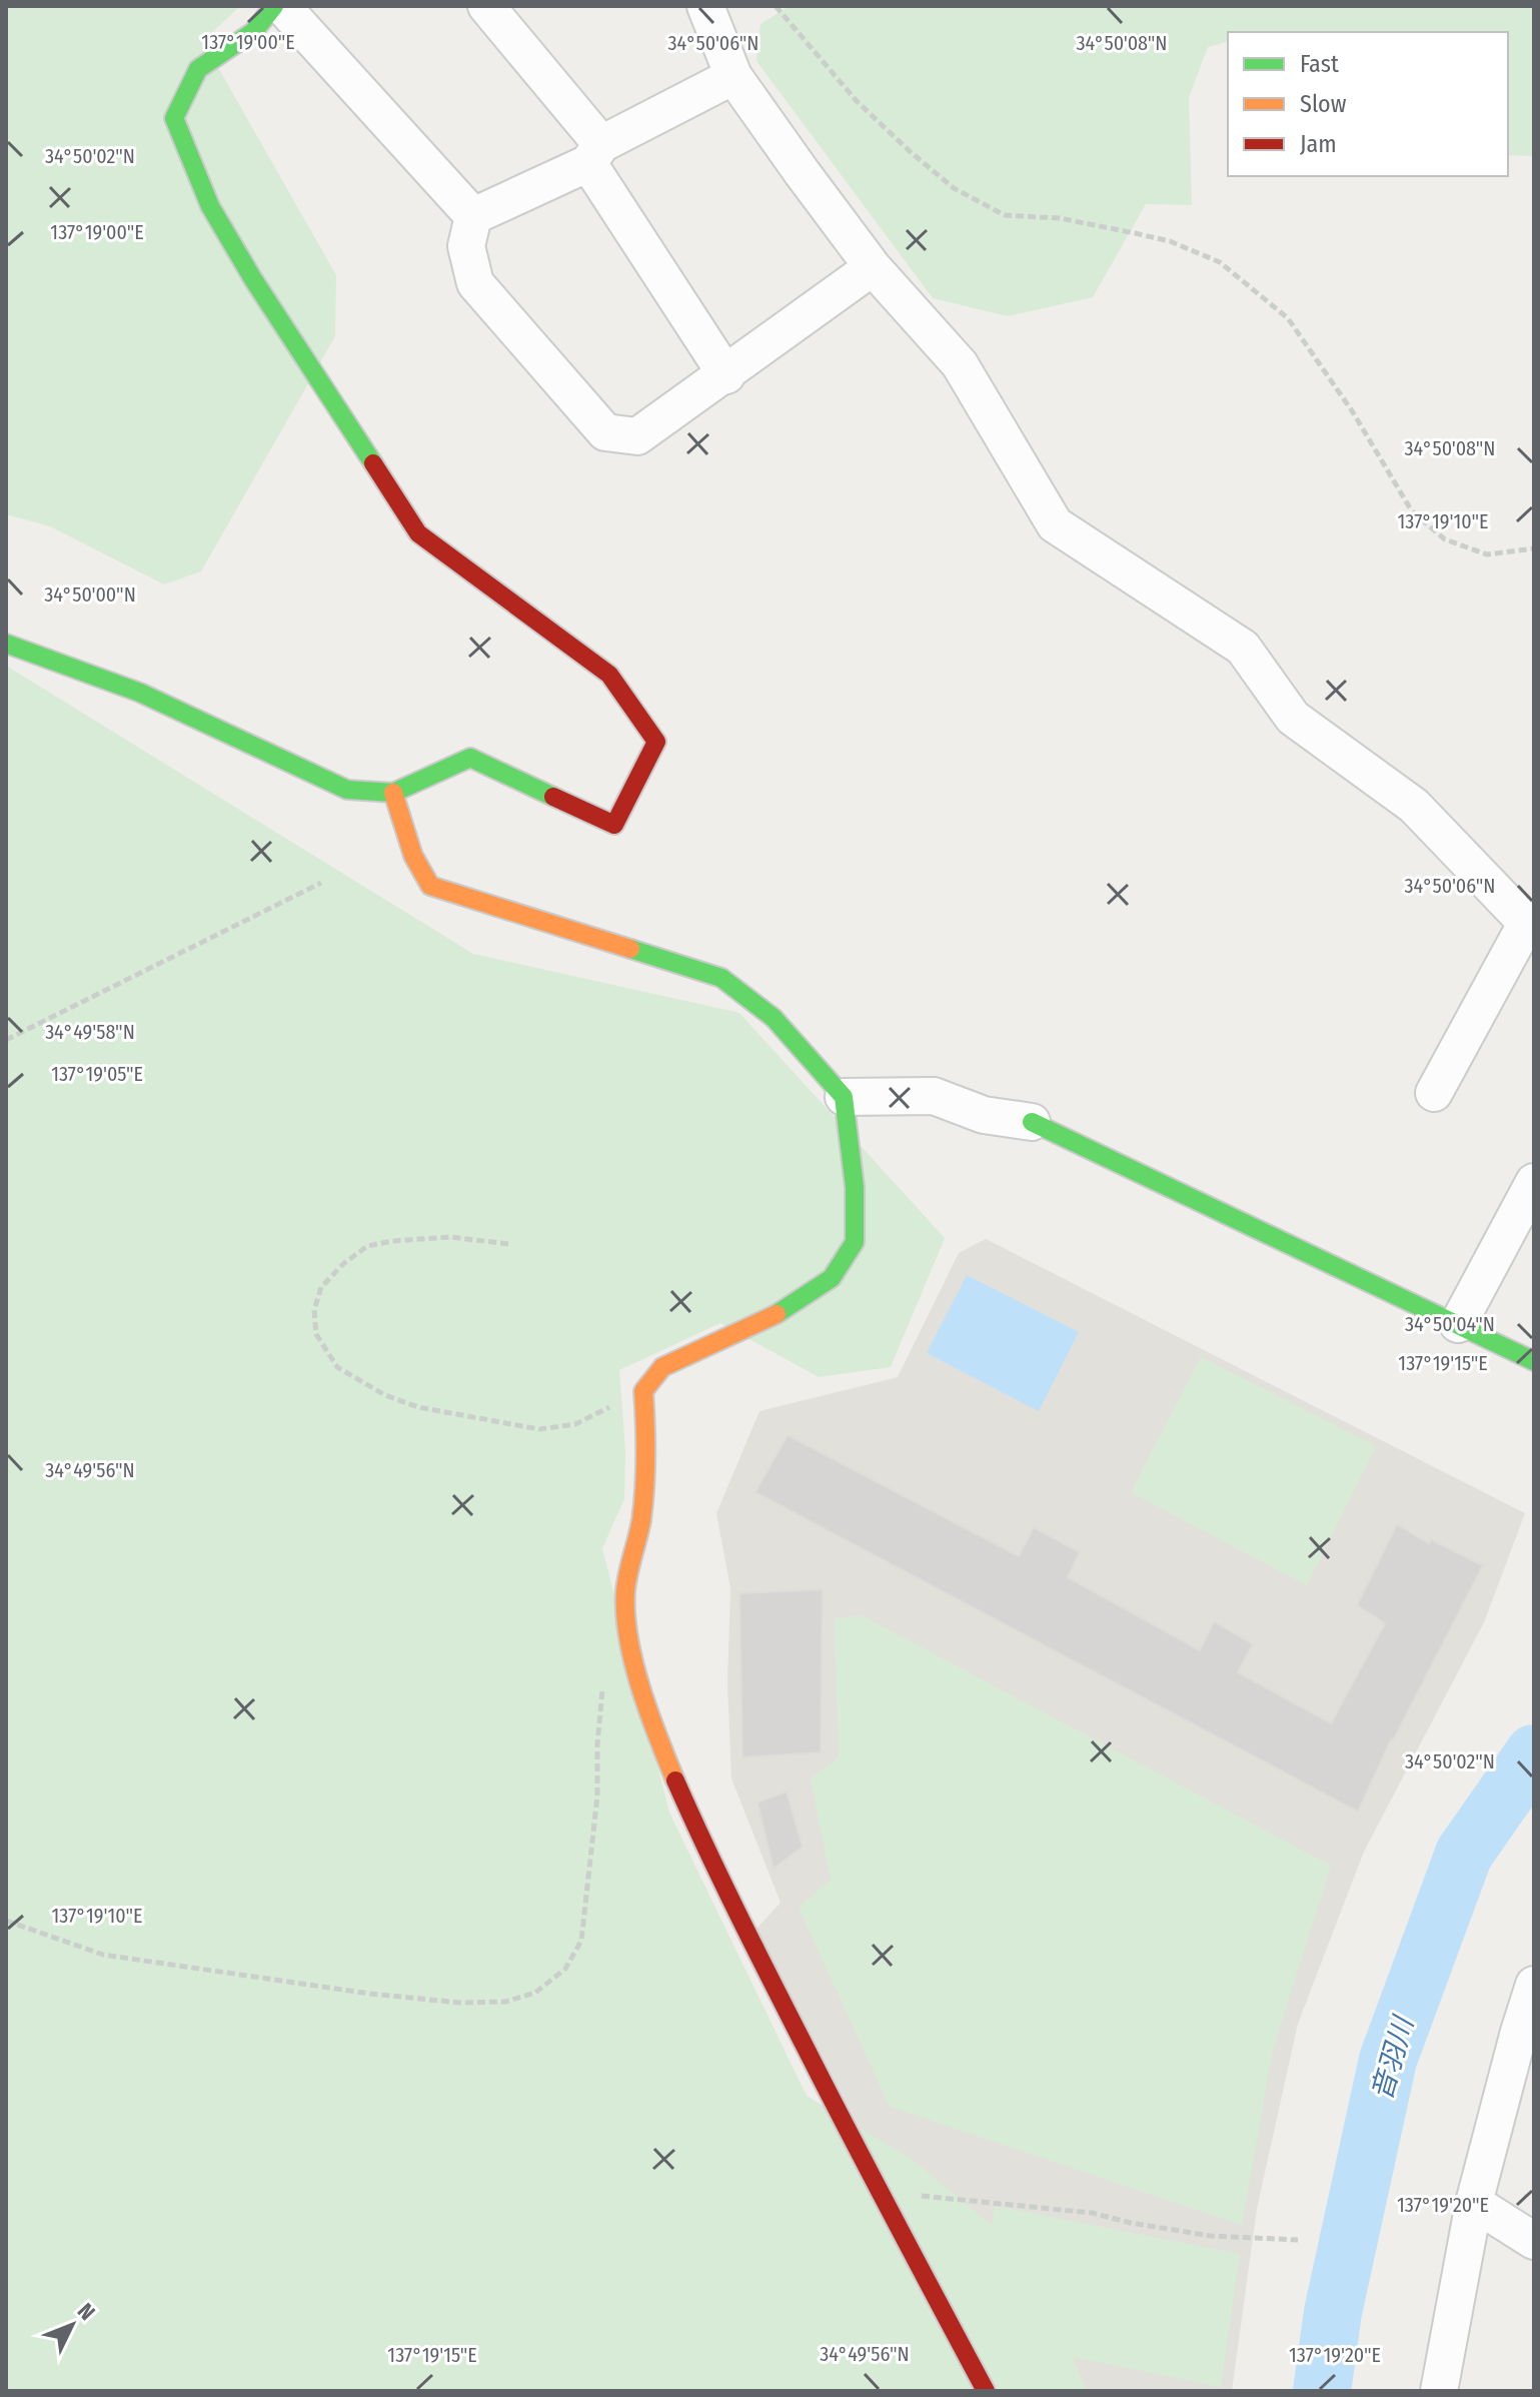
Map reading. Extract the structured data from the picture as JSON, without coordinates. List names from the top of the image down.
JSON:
{
  "water": ["音羽川"],
  "legend": ["Fast", "Slow", "Jam"],
  "north": "top right",
  "coordinates": [
    "137°19'00\"E",
    "34°50'06\"N",
    "34°50'08\"N",
    "34°50'02\"N",
    "137°19'10\"E",
    "34°50'00\"N",
    "34°49'58\"N",
    "137°19'05\"E",
    "34°50'04\"N",
    "137°19'15\"E",
    "34°49'56\"N",
    "137°19'20\"E"
  ]
}
